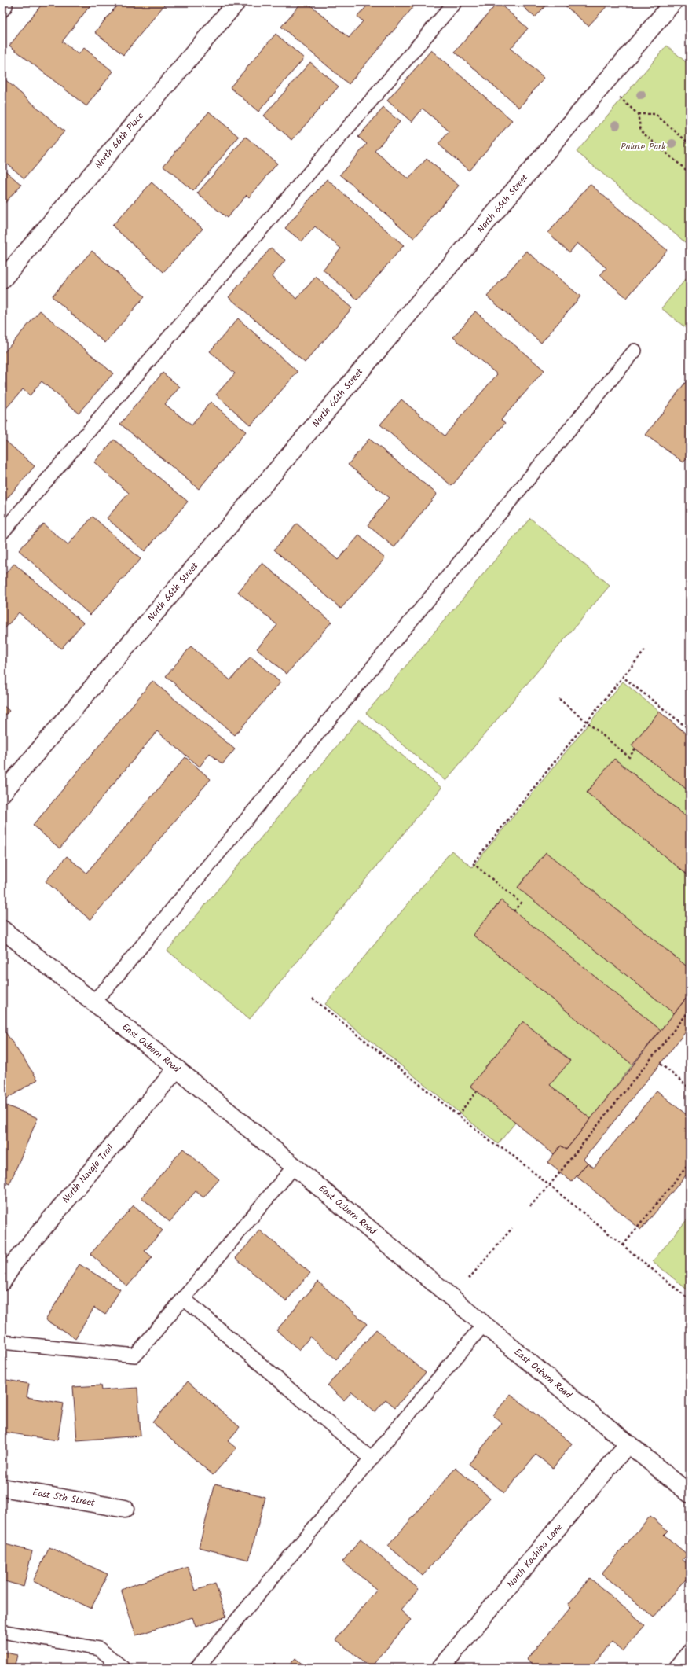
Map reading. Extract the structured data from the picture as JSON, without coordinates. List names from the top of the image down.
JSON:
{
  "streets": {
    "street": [
      "North 66th Place",
      "North 66th Street",
      "East Osborn Road",
      "North Navajo Trail",
      "East 5th Street",
      "North Kachina Lane"
    ]
  },
  "crossings": [
    ["East Osborn Road", "North Navajo Trail"],
    ["East Osborn Road", "North Kachina Lane"]
  ],
  "parks": ["Paiute Park"]
}
